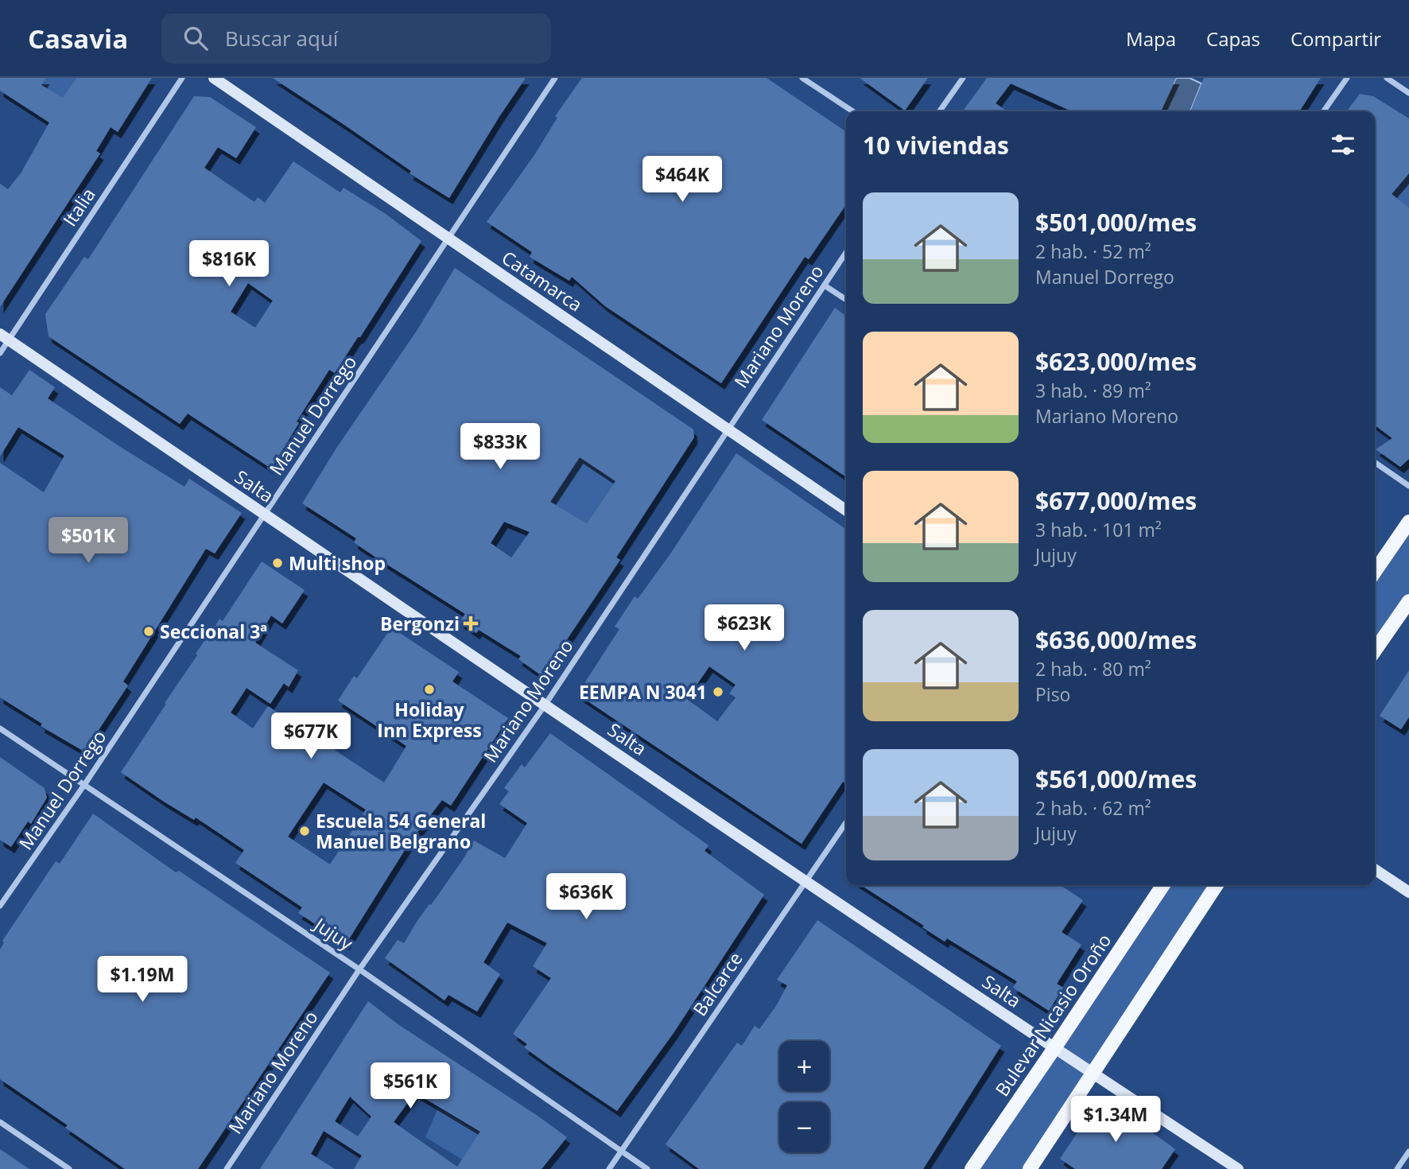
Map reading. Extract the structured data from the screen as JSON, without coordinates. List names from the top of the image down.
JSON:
{
  "streets": {
    "main road": ["Catamarca", "Salta", "Bulevar Nicasio Oroño"],
    "street": [
      "Italia",
      "Mariano Moreno",
      "Manuel Dorrego",
      "Jujuy",
      "Balcarce"
    ]
  },
  "crossings": [
    ["Italia", "Salta"],
    ["Catamarca", "Mariano Moreno"],
    ["Catamarca", "Manuel Dorrego"],
    ["Mariano Moreno", "Salta"],
    ["Mariano Moreno", "Jujuy"],
    ["Manuel Dorrego", "Salta"],
    ["Manuel Dorrego", "Jujuy"],
    ["Salta", "Balcarce"],
    ["Salta", "Bulevar Nicasio Oroño"],
    ["Jujuy", "Balcarce"]
  ],
  "places": {
    "other": [
      "Multi shop",
      "Seccional 3ª",
      "Holiday Inn Express",
      "EEMPA N 3041",
      "Escuela 54 General Manuel Belgrano"
    ],
    "health": ["Bergonzi"]
  },
  "page": {
    "header": "Casavia",
    "search": "Buscar aquí",
    "nav": ["Mapa", "Capas", "Compartir"],
    "heading": "10 viviendas",
    "price": [
      "$464K",
      "$816K",
      "$833K",
      "$501K",
      "$623K",
      "$677K",
      "$636K",
      "$1.19M",
      "$561K",
      "$1.34M"
    ],
    "list": [
      {
        "name": "$501,000/mes",
        "note": "2 hab. · 52 m² · Manuel Dorrego"
      },
      {
        "name": "$623,000/mes",
        "note": "3 hab. · 89 m² · Mariano Moreno"
      },
      {
        "name": "$677,000/mes",
        "note": "3 hab. · 101 m² · Jujuy"
      },
      {
        "name": "$636,000/mes",
        "note": "2 hab. · 80 m² · Piso"
      },
      {
        "name": "$561,000/mes",
        "note": "2 hab. · 62 m² · Jujuy"
      }
    ],
    "map_buttons": ["+", "−"]
  }
}
